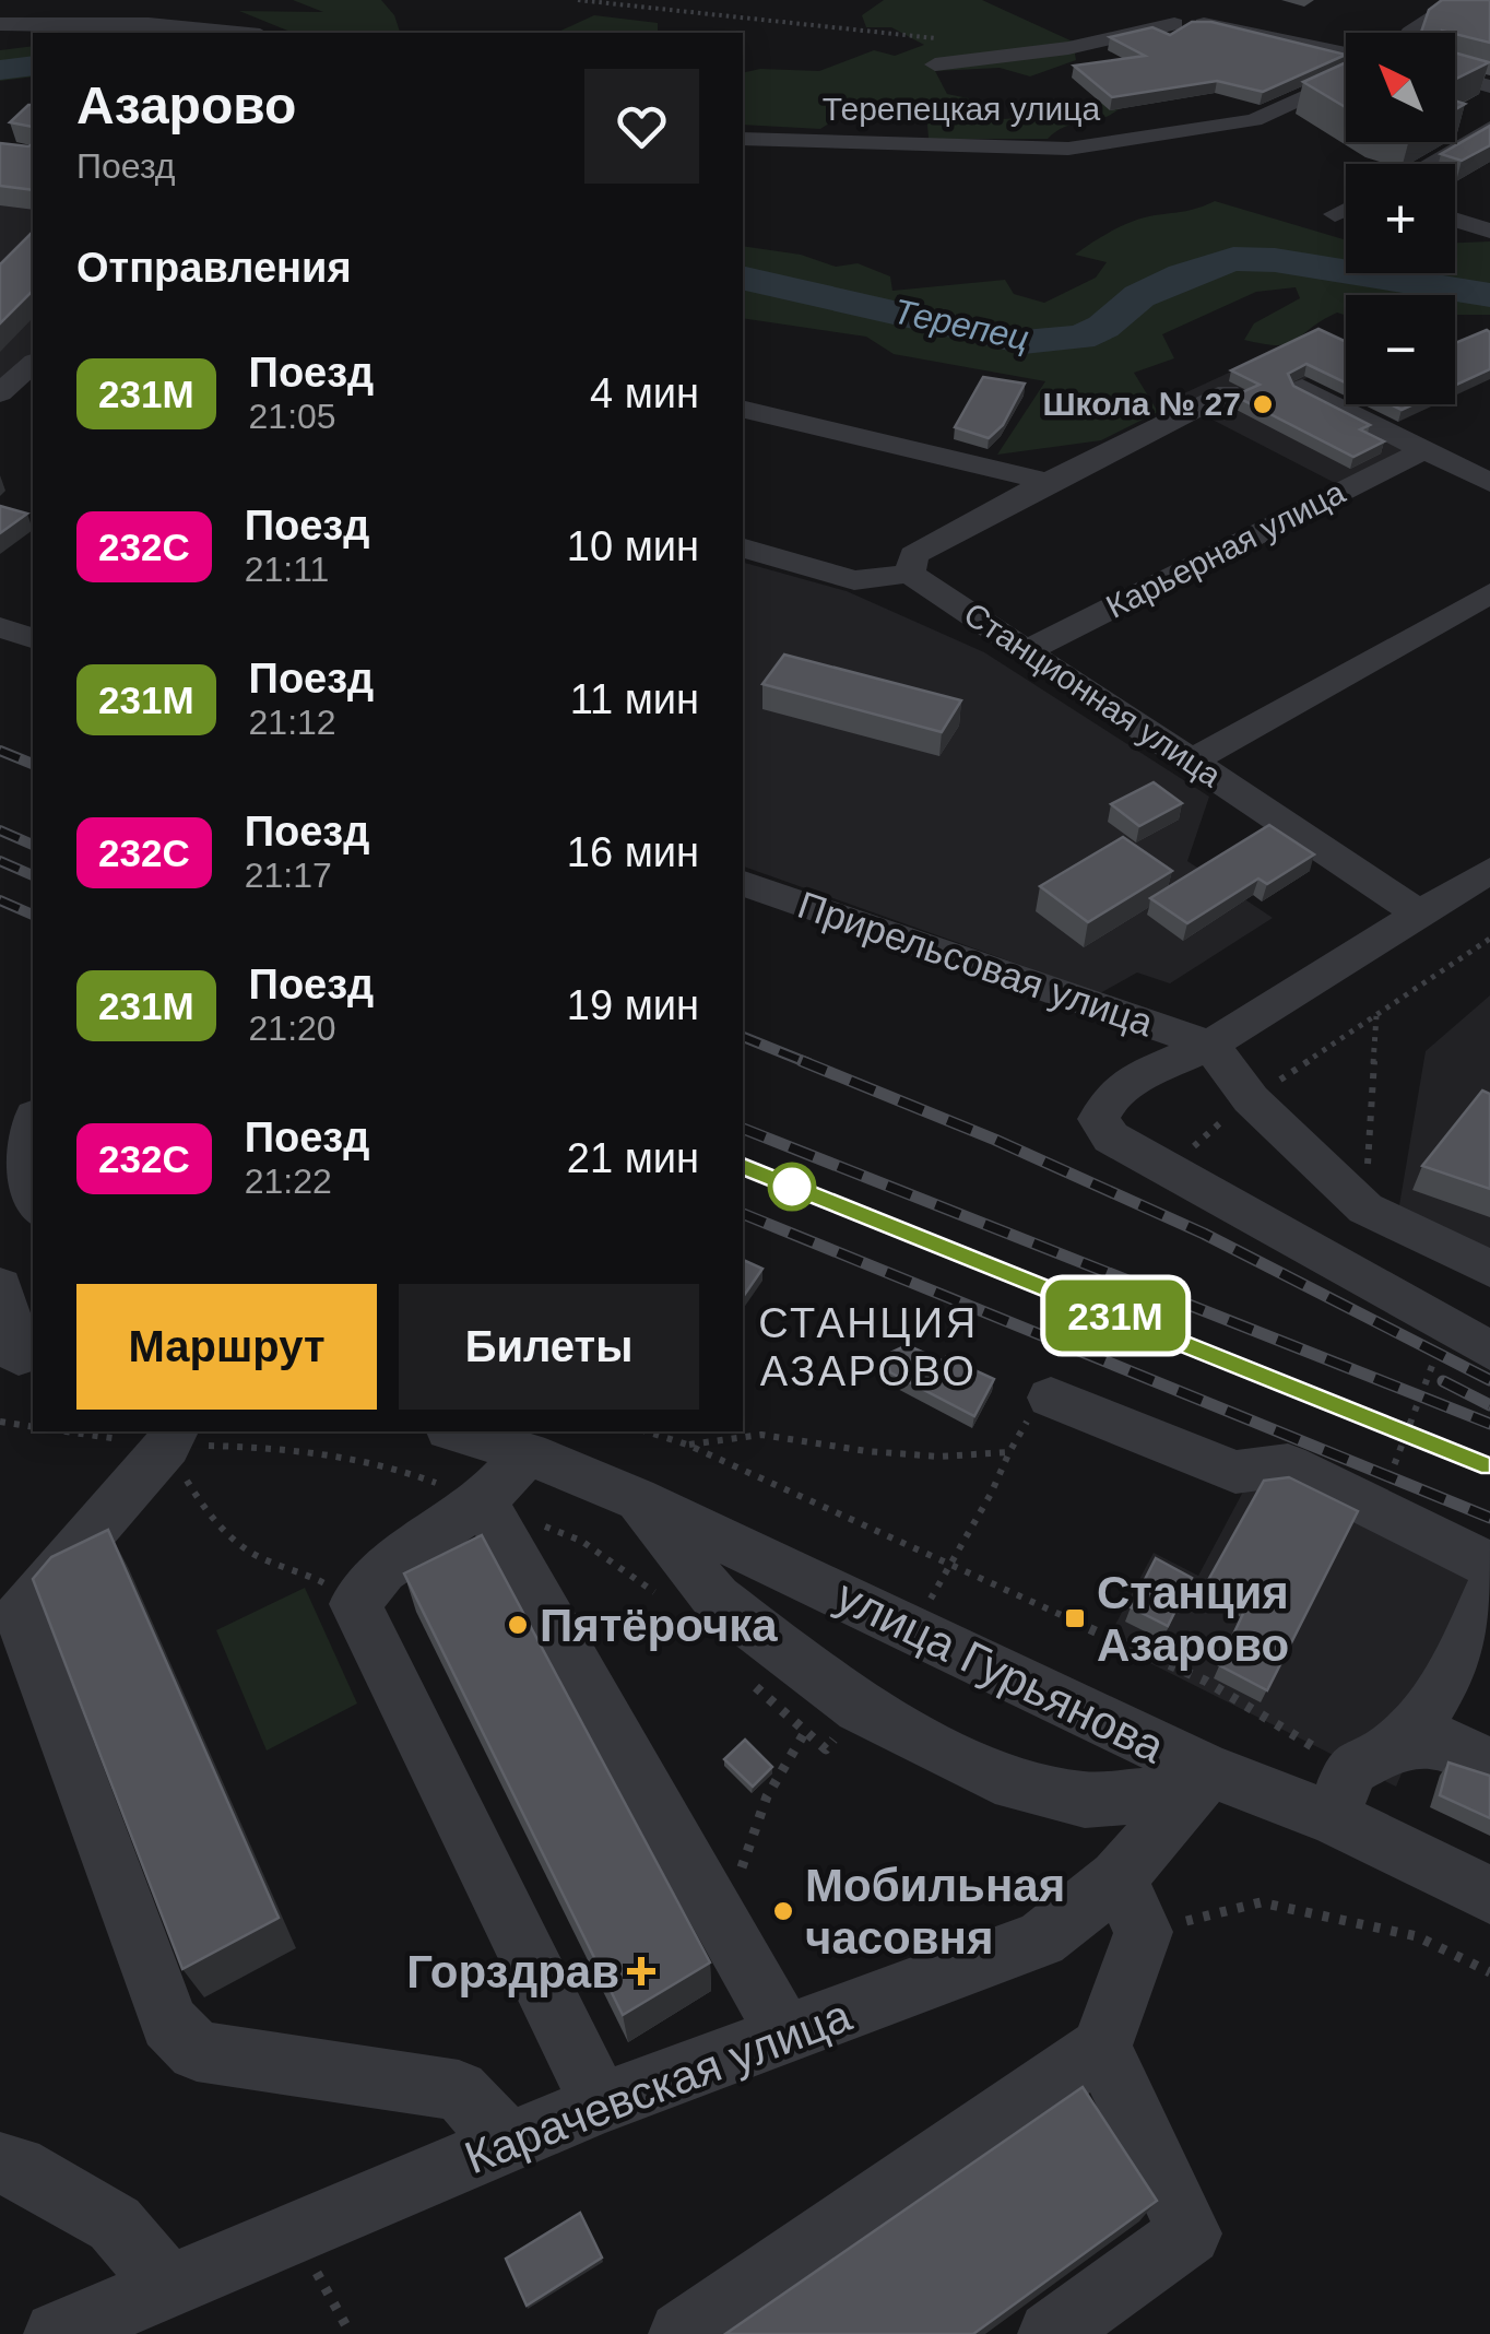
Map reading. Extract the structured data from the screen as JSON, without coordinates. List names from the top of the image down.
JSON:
{
  "streets": {
    "street": [
      "Терепецкая улица",
      "Карьерная улица",
      "Станционная улица",
      "Прирельсовая улица",
      "улица Гурьянова",
      "Карачевская улица"
    ]
  },
  "crossings": [
    ["Карьерная улица", "Станционная улица"],
    ["улица Гурьянова", "Карачевская улица"]
  ],
  "districts": ["СТАНЦИЯ АЗАРОВО"],
  "water": ["Терепец"],
  "places": {
    "other": ["Школа № 27", "Пятёрочка", "Мобильная часовня"],
    "transit": ["Станция Азарово"],
    "health": ["Горздрав"]
  },
  "north": "top left",
  "page": {
    "on_map": "231М",
    "map_buttons": ["+", "−"],
    "heading": [
      ["Азарово", "Поезд"],
      "Отправления"
    ],
    "list": [
      {
        "mark": "231М",
        "name": "Поезд",
        "note": "21:05",
        "value": "4 мин"
      },
      {
        "mark": "232C",
        "name": "Поезд",
        "note": "21:11",
        "value": "10 мин"
      },
      {
        "mark": "231М",
        "name": "Поезд",
        "note": "21:12",
        "value": "11 мин"
      },
      {
        "mark": "232C",
        "name": "Поезд",
        "note": "21:17",
        "value": "16 мин"
      },
      {
        "mark": "231М",
        "name": "Поезд",
        "note": "21:20",
        "value": "19 мин"
      },
      {
        "mark": "232C",
        "name": "Поезд",
        "note": "21:22",
        "value": "21 мин"
      }
    ],
    "buttons": ["Маршрут", "Билеты"]
  }
}
